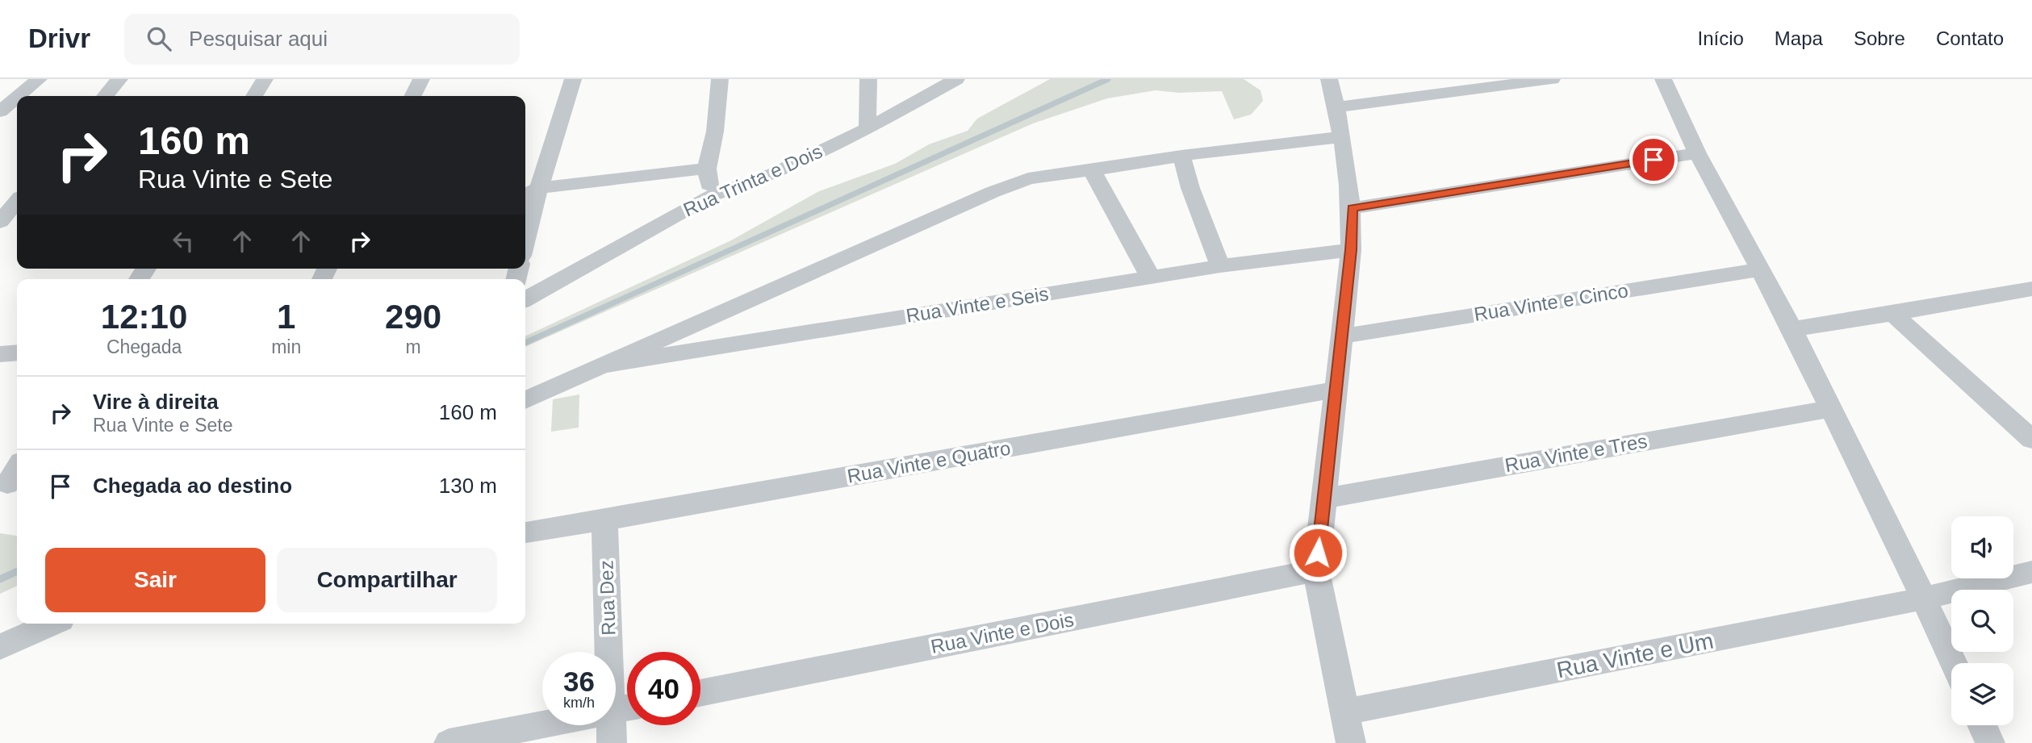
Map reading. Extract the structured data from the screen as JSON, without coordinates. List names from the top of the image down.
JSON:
{
  "streets": {
    "street": [
      "Rua Trinta e Dois",
      "Rua Vinte e Cinco",
      "Rua Vinte e Seis",
      "Rua Vinte e Tres",
      "Rua Vinte e Quatro",
      "Rua Dez",
      "Rua Vinte e Dois",
      "Rua Vinte e Um"
    ]
  },
  "crossings": [
    ["Rua Vinte e Quatro", "Rua Dez"]
  ],
  "page": {
    "header": "Drivr",
    "search": "Pesquisar aqui",
    "nav": [
      "Início",
      "Mapa",
      "Sobre",
      "Contato"
    ],
    "turn": ["160 m", "Rua Vinte e Sete"],
    "eta": [
      "12:10",
      "Chegada",
      "1",
      "min",
      "290",
      "m"
    ],
    "list": [
      {
        "name": "Vire à direita",
        "note": "Rua Vinte e Sete",
        "value": "160 m"
      },
      {
        "name": "Chegada ao destino",
        "value": "130 m"
      }
    ],
    "buttons": ["Sair", "Compartilhar"],
    "speed": "36 km/h",
    "limit": "40"
  }
}
